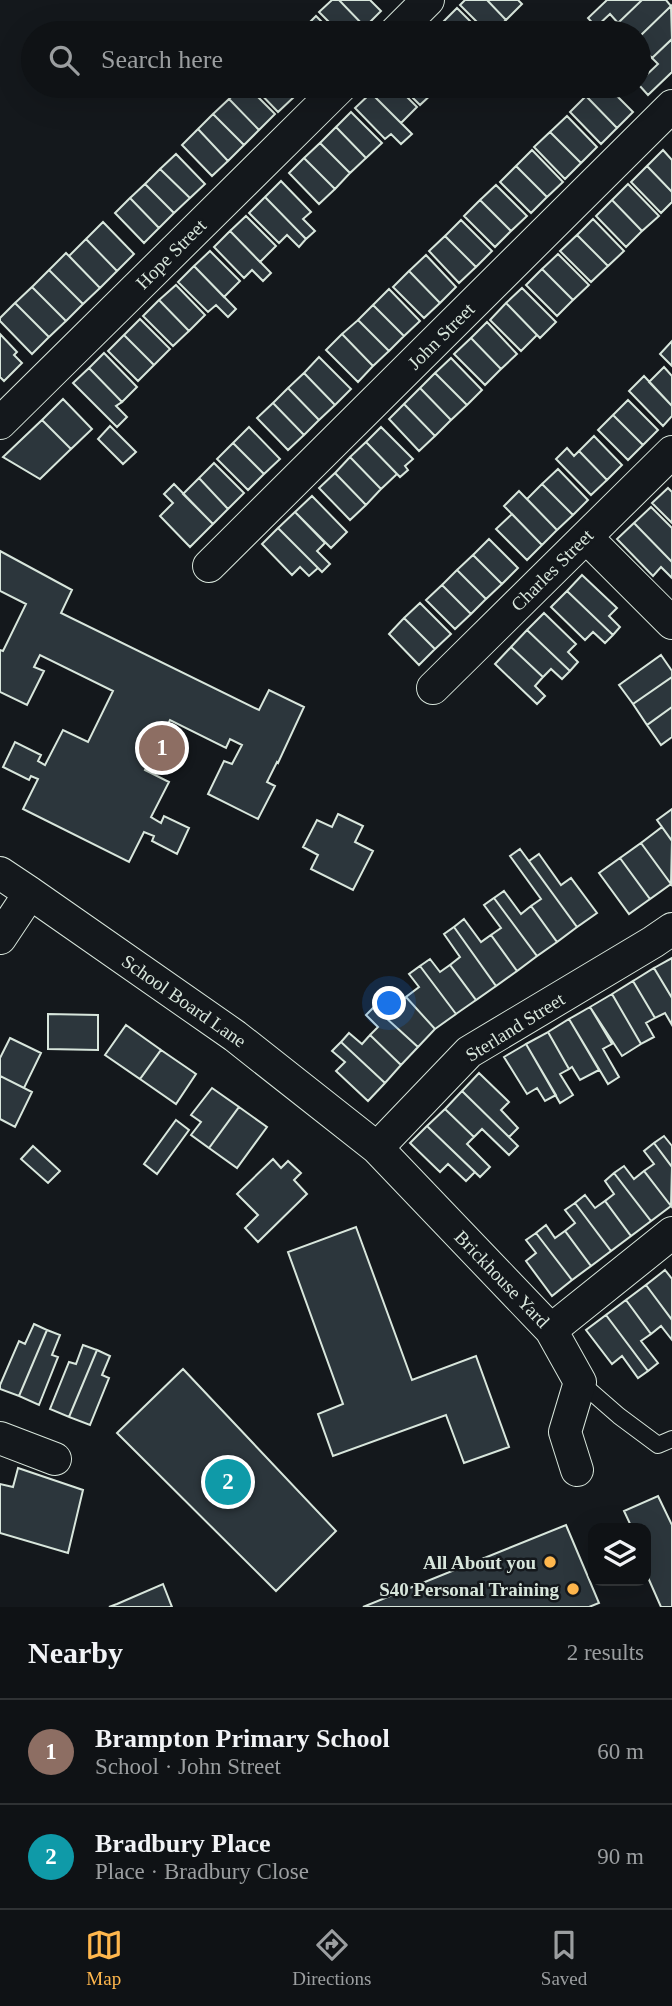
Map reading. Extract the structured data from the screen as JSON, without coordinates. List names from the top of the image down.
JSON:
{
  "streets": {
    "street": [
      "Hope Street",
      "John Street",
      "Charles Street",
      "School Board Lane",
      "Sterland Street",
      "Brickhouse Yard"
    ]
  },
  "crossings": [
    ["School Board Lane", "Sterland Street"],
    ["School Board Lane", "Brickhouse Yard"],
    ["Sterland Street", "Brickhouse Yard"]
  ],
  "places": ["All About you", "S40 Personal Training"],
  "page": {
    "search": "Search here",
    "pins": ["1", "2"],
    "heading": ["Nearby", "2 results"],
    "list": [
      {
        "mark": "1",
        "name": "Brampton Primary School",
        "note": "School · John Street",
        "value": "60 m"
      },
      {
        "mark": "2",
        "name": "Bradbury Place",
        "note": "Place · Bradbury Close",
        "value": "90 m"
      }
    ],
    "nav": ["Map", "Directions", "Saved"]
  }
}
